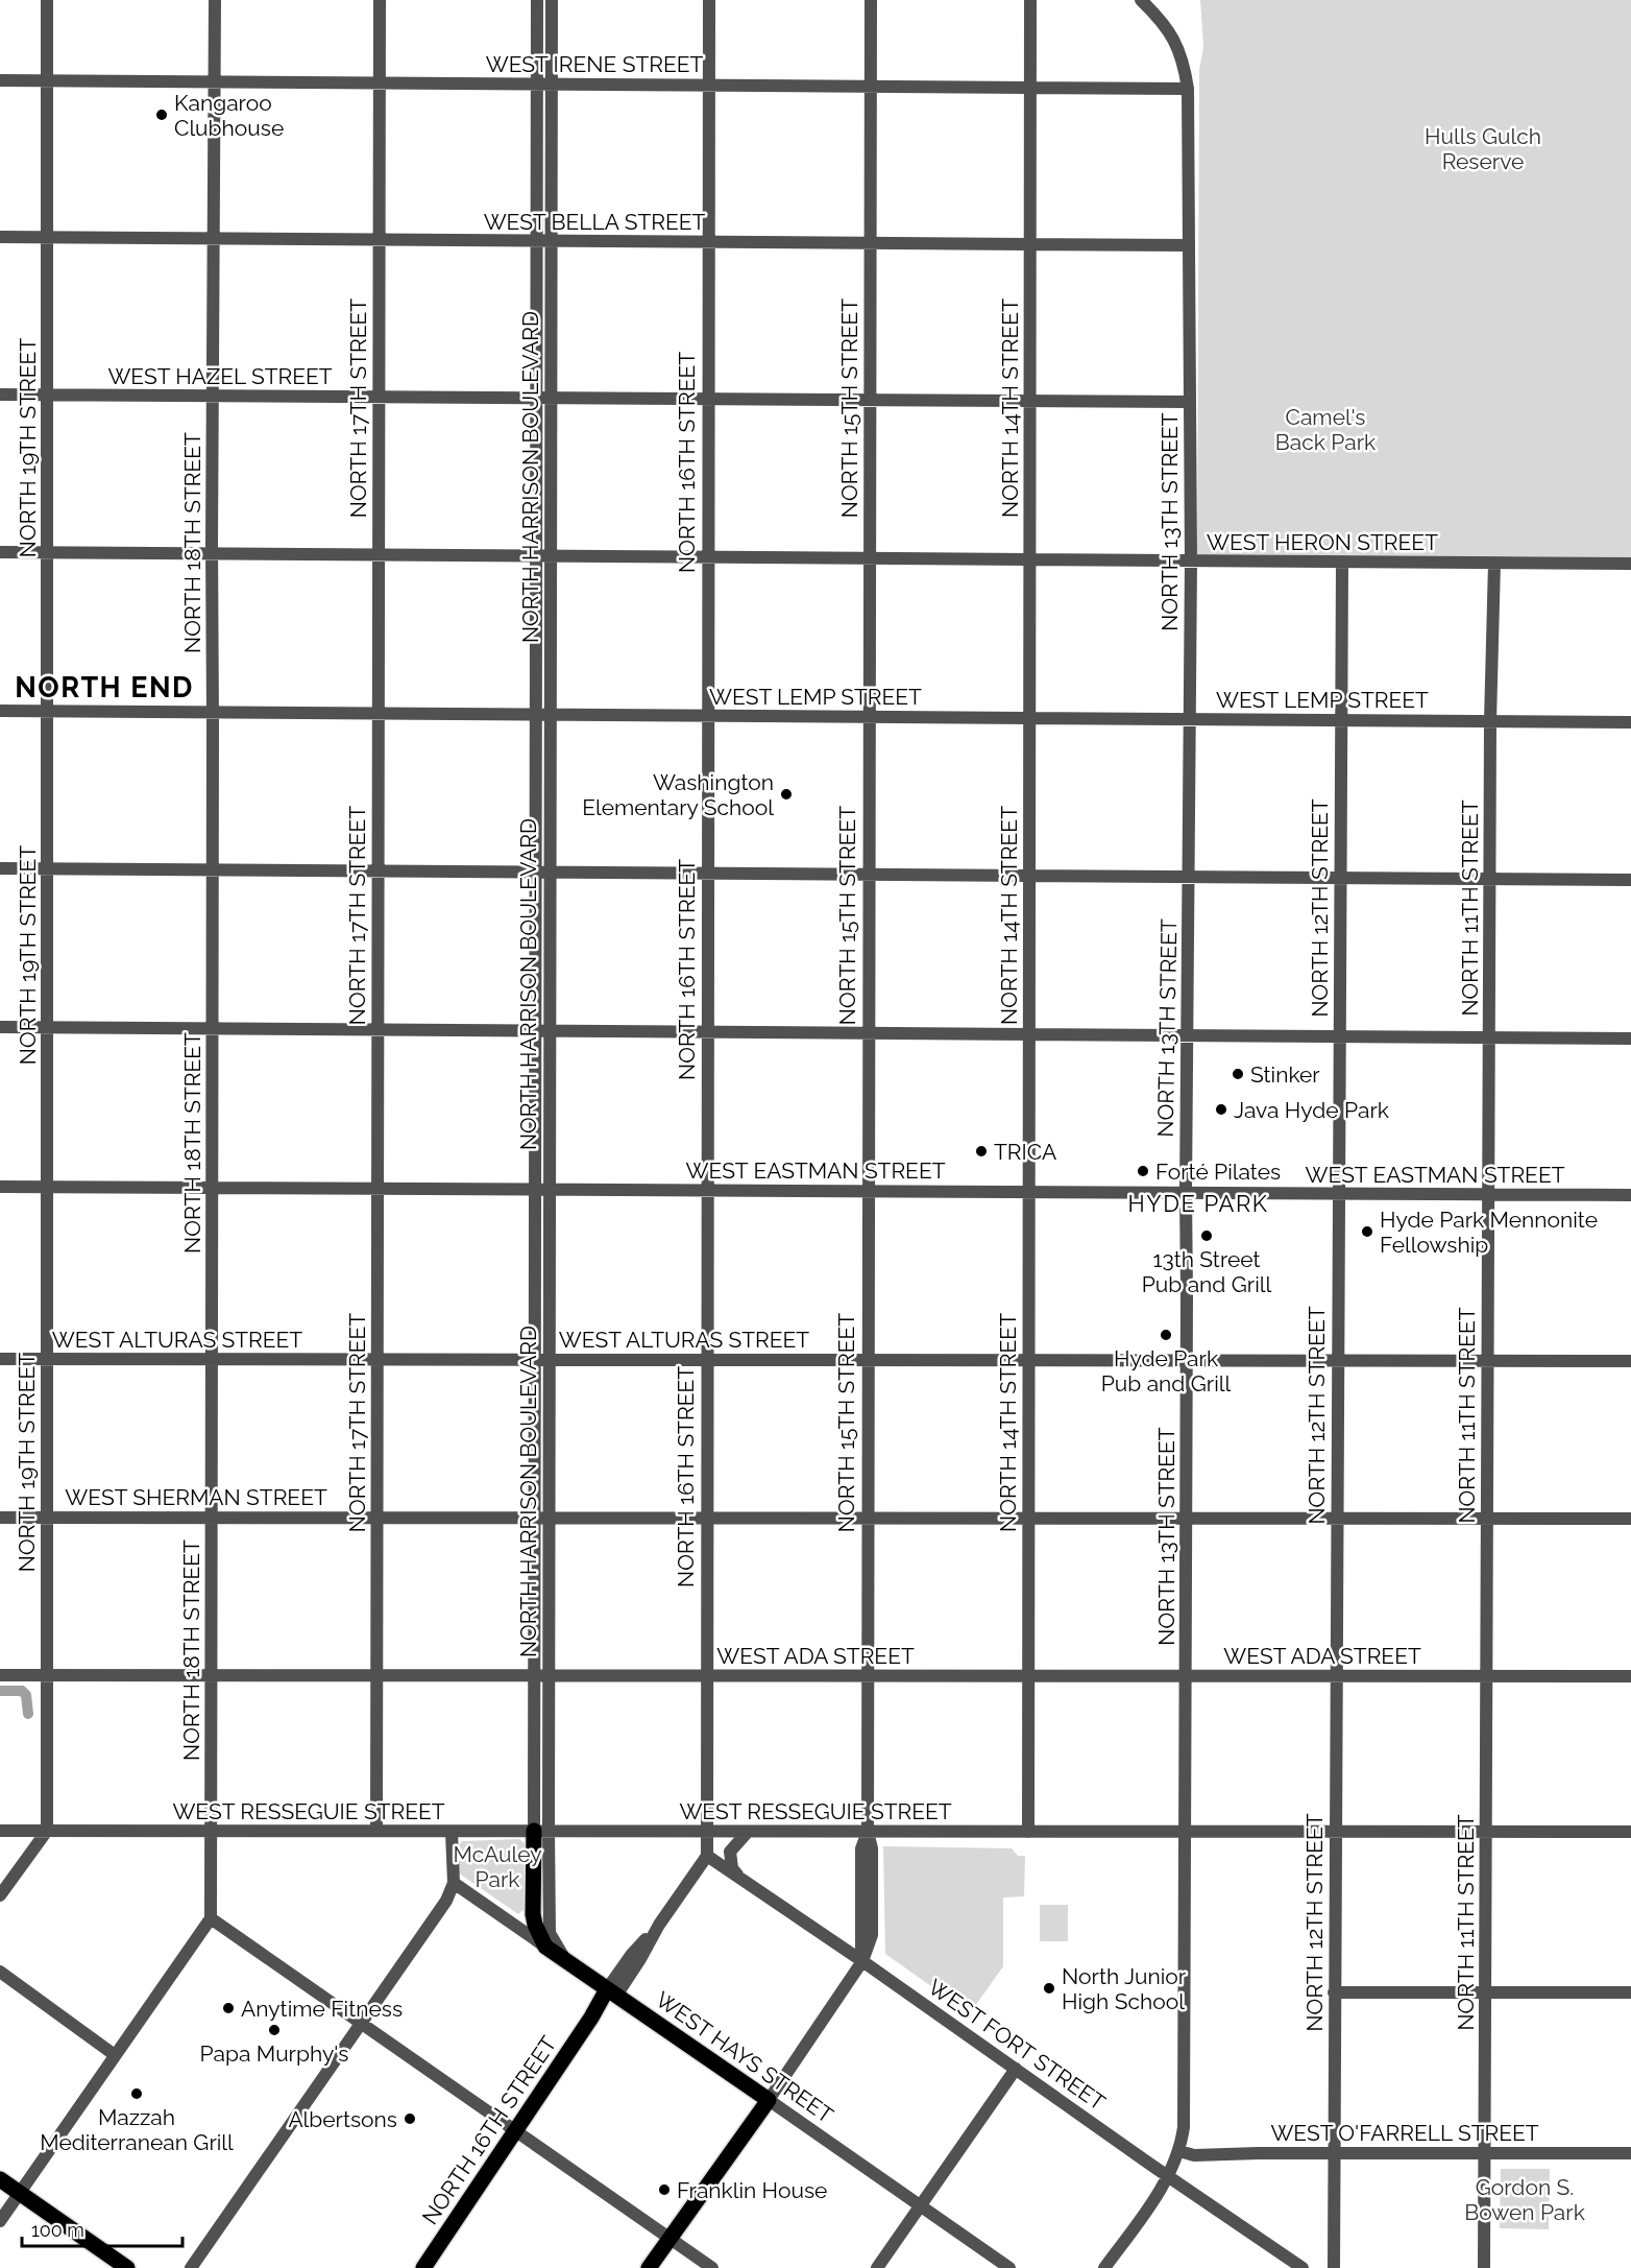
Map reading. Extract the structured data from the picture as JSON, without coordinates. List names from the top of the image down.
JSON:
{
  "streets": {
    "main road": ["NORTH 16TH STREET", "NORTH HARRISON BOULEVARD", "WEST HAYS STREET"],
    "street": [
      "WEST IRENE STREET",
      "WEST BELLA STREET",
      "WEST HAZEL STREET",
      "NORTH 17TH STREET",
      "NORTH 15TH STREET",
      "NORTH 14TH STREET",
      "NORTH 19TH STREET",
      "NORTH 13TH STREET",
      "WEST HERON STREET",
      "NORTH 18TH STREET",
      "WEST LEMP STREET",
      "NORTH 12TH STREET",
      "NORTH 11TH STREET",
      "WEST EASTMAN STREET",
      "WEST ALTURAS STREET",
      "WEST SHERMAN STREET",
      "WEST ADA STREET",
      "WEST RESSEGUIE STREET",
      "WEST FORT STREET",
      "WEST O'FARRELL STREET"
    ]
  },
  "crossings": [
    ["WEST IRENE STREET", "NORTH 17TH STREET"],
    ["WEST IRENE STREET", "NORTH 15TH STREET"],
    ["WEST IRENE STREET", "NORTH 14TH STREET"],
    ["WEST IRENE STREET", "NORTH 19TH STREET"],
    ["WEST IRENE STREET", "NORTH 16TH STREET"],
    ["WEST IRENE STREET", "NORTH HARRISON BOULEVARD"],
    ["WEST IRENE STREET", "NORTH 13TH STREET"],
    ["WEST IRENE STREET", "NORTH 18TH STREET"],
    ["WEST BELLA STREET", "NORTH 17TH STREET"],
    ["WEST BELLA STREET", "NORTH 15TH STREET"],
    ["WEST BELLA STREET", "NORTH 14TH STREET"],
    ["WEST BELLA STREET", "NORTH 19TH STREET"],
    ["WEST BELLA STREET", "NORTH 16TH STREET"],
    ["WEST BELLA STREET", "NORTH HARRISON BOULEVARD"],
    ["WEST BELLA STREET", "NORTH 13TH STREET"],
    ["WEST BELLA STREET", "NORTH 18TH STREET"],
    ["WEST HAZEL STREET", "NORTH 17TH STREET"],
    ["WEST HAZEL STREET", "NORTH 15TH STREET"],
    ["WEST HAZEL STREET", "NORTH 14TH STREET"],
    ["WEST HAZEL STREET", "NORTH 19TH STREET"],
    ["WEST HAZEL STREET", "NORTH 16TH STREET"],
    ["WEST HAZEL STREET", "NORTH HARRISON BOULEVARD"],
    ["WEST HAZEL STREET", "NORTH 13TH STREET"],
    ["WEST HAZEL STREET", "NORTH 18TH STREET"],
    ["NORTH 17TH STREET", "WEST HERON STREET"],
    ["NORTH 17TH STREET", "WEST LEMP STREET"],
    ["NORTH 17TH STREET", "WEST EASTMAN STREET"],
    ["NORTH 17TH STREET", "WEST ALTURAS STREET"],
    ["NORTH 17TH STREET", "WEST SHERMAN STREET"],
    ["NORTH 17TH STREET", "WEST ADA STREET"],
    ["NORTH 17TH STREET", "WEST RESSEGUIE STREET"],
    ["NORTH 15TH STREET", "WEST HERON STREET"],
    ["NORTH 15TH STREET", "WEST LEMP STREET"],
    ["NORTH 15TH STREET", "WEST EASTMAN STREET"],
    ["NORTH 15TH STREET", "WEST ALTURAS STREET"],
    ["NORTH 15TH STREET", "WEST SHERMAN STREET"],
    ["NORTH 15TH STREET", "WEST ADA STREET"],
    ["NORTH 15TH STREET", "WEST RESSEGUIE STREET"],
    ["NORTH 15TH STREET", "WEST FORT STREET"],
    ["NORTH 14TH STREET", "WEST HERON STREET"],
    ["NORTH 14TH STREET", "WEST LEMP STREET"],
    ["NORTH 14TH STREET", "WEST EASTMAN STREET"],
    ["NORTH 14TH STREET", "WEST ALTURAS STREET"],
    ["NORTH 14TH STREET", "WEST SHERMAN STREET"],
    ["NORTH 14TH STREET", "WEST ADA STREET"],
    ["NORTH 14TH STREET", "WEST RESSEGUIE STREET"],
    ["NORTH 19TH STREET", "WEST HERON STREET"],
    ["NORTH 19TH STREET", "WEST LEMP STREET"],
    ["NORTH 19TH STREET", "WEST EASTMAN STREET"],
    ["NORTH 19TH STREET", "WEST ALTURAS STREET"],
    ["NORTH 19TH STREET", "WEST SHERMAN STREET"],
    ["NORTH 19TH STREET", "WEST ADA STREET"],
    ["NORTH 19TH STREET", "WEST RESSEGUIE STREET"],
    ["NORTH 16TH STREET", "WEST HERON STREET"],
    ["NORTH 16TH STREET", "WEST LEMP STREET"],
    ["NORTH 16TH STREET", "WEST EASTMAN STREET"],
    ["NORTH 16TH STREET", "WEST ALTURAS STREET"],
    ["NORTH 16TH STREET", "WEST SHERMAN STREET"],
    ["NORTH 16TH STREET", "WEST ADA STREET"],
    ["NORTH 16TH STREET", "WEST RESSEGUIE STREET"],
    ["NORTH 16TH STREET", "WEST FORT STREET"],
    ["NORTH 16TH STREET", "WEST HAYS STREET"],
    ["NORTH HARRISON BOULEVARD", "WEST HERON STREET"],
    ["NORTH HARRISON BOULEVARD", "WEST LEMP STREET"],
    ["NORTH HARRISON BOULEVARD", "WEST EASTMAN STREET"],
    ["NORTH HARRISON BOULEVARD", "WEST ALTURAS STREET"],
    ["NORTH HARRISON BOULEVARD", "WEST SHERMAN STREET"],
    ["NORTH HARRISON BOULEVARD", "WEST ADA STREET"],
    ["NORTH HARRISON BOULEVARD", "WEST RESSEGUIE STREET"],
    ["NORTH HARRISON BOULEVARD", "WEST HAYS STREET"],
    ["NORTH 13TH STREET", "WEST HERON STREET"],
    ["NORTH 13TH STREET", "WEST LEMP STREET"],
    ["NORTH 13TH STREET", "WEST EASTMAN STREET"],
    ["NORTH 13TH STREET", "WEST ALTURAS STREET"],
    ["NORTH 13TH STREET", "WEST SHERMAN STREET"],
    ["NORTH 13TH STREET", "WEST ADA STREET"],
    ["NORTH 13TH STREET", "WEST RESSEGUIE STREET"],
    ["NORTH 13TH STREET", "WEST FORT STREET"],
    ["NORTH 13TH STREET", "WEST O'FARRELL STREET"],
    ["WEST HERON STREET", "NORTH 18TH STREET"],
    ["WEST HERON STREET", "NORTH 12TH STREET"],
    ["WEST HERON STREET", "NORTH 11TH STREET"],
    ["NORTH 18TH STREET", "WEST LEMP STREET"],
    ["NORTH 18TH STREET", "WEST EASTMAN STREET"],
    ["NORTH 18TH STREET", "WEST ALTURAS STREET"],
    ["NORTH 18TH STREET", "WEST SHERMAN STREET"],
    ["NORTH 18TH STREET", "WEST ADA STREET"],
    ["NORTH 18TH STREET", "WEST RESSEGUIE STREET"],
    ["WEST LEMP STREET", "NORTH 12TH STREET"],
    ["WEST LEMP STREET", "NORTH 11TH STREET"],
    ["NORTH 12TH STREET", "WEST EASTMAN STREET"],
    ["NORTH 12TH STREET", "WEST ALTURAS STREET"],
    ["NORTH 12TH STREET", "WEST SHERMAN STREET"],
    ["NORTH 12TH STREET", "WEST ADA STREET"],
    ["NORTH 12TH STREET", "WEST RESSEGUIE STREET"],
    ["NORTH 12TH STREET", "WEST O'FARRELL STREET"],
    ["NORTH 11TH STREET", "WEST EASTMAN STREET"],
    ["NORTH 11TH STREET", "WEST ALTURAS STREET"],
    ["NORTH 11TH STREET", "WEST SHERMAN STREET"],
    ["NORTH 11TH STREET", "WEST ADA STREET"],
    ["NORTH 11TH STREET", "WEST RESSEGUIE STREET"],
    ["NORTH 11TH STREET", "WEST O'FARRELL STREET"]
  ],
  "districts": ["NORTH END", "HYDE PARK"],
  "parks": [
    "Hulls Gulch Reserve",
    "Camel's Back Park",
    "McAuley Park",
    "Gordon S. Bowen Park"
  ],
  "places": [
    "Kangaroo Clubhouse",
    "Washington Elementary School",
    "Stinker",
    "Java Hyde Park",
    "TRICA",
    "Forté Pilates",
    "Hyde Park Mennonite Fellowship",
    "13th Street Pub and Grill",
    "Hyde Park Pub and Grill",
    "North Junior High School",
    "Anytime Fitness",
    "Papa Murphy's",
    "Mazzah Mediterranean Grill",
    "Albertsons",
    "Franklin House"
  ],
  "scale_bar": "100 m"
}
